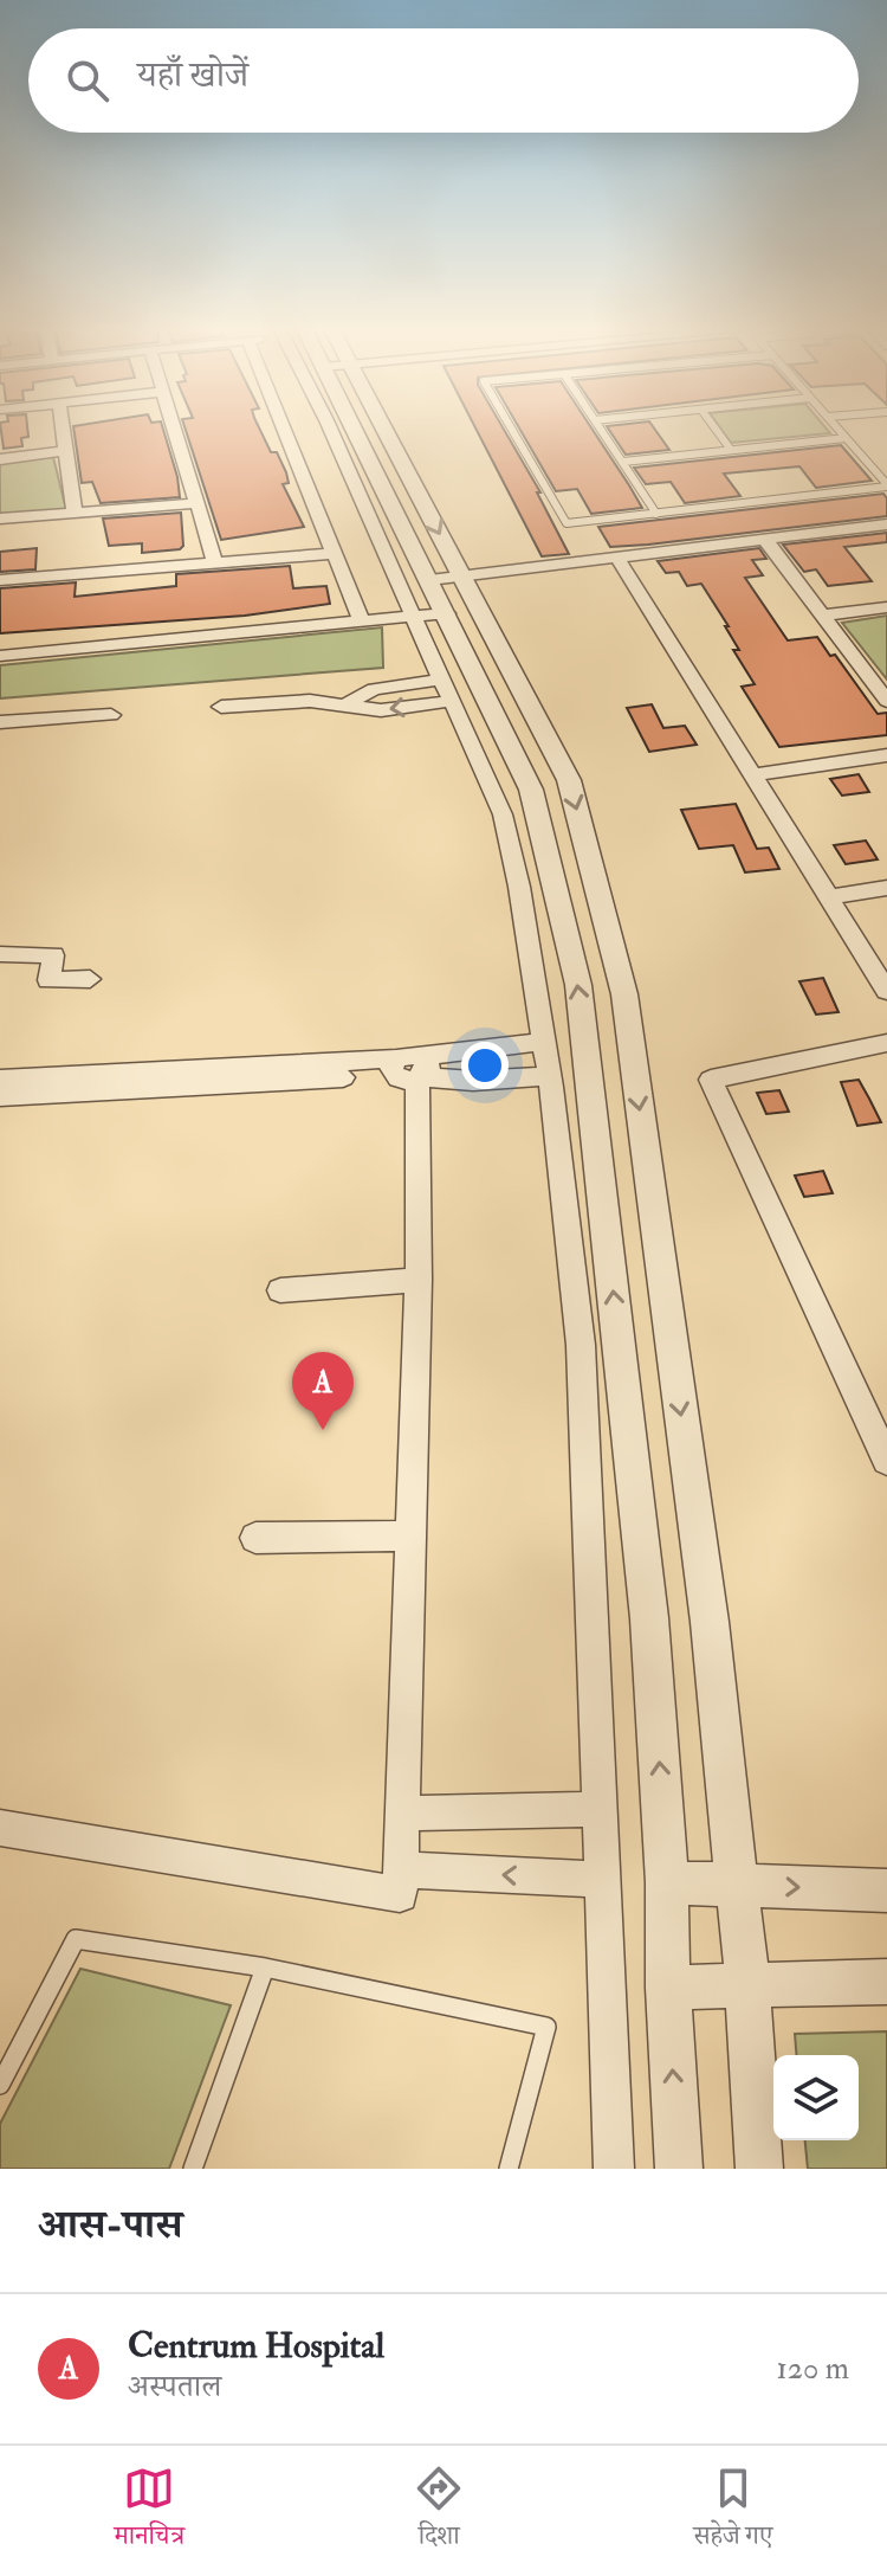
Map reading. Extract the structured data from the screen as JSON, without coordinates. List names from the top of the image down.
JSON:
{
  "page": {
    "search": "यहाँ खोजें",
    "pins": "A",
    "heading": "आस-पास",
    "list": [
      {
        "mark": "A",
        "name": "Centrum Hospital",
        "note": "अस्पताल",
        "value": "120 m"
      }
    ],
    "nav": ["मानचित्र", "दिशा", "सहेजे गए"]
  }
}
